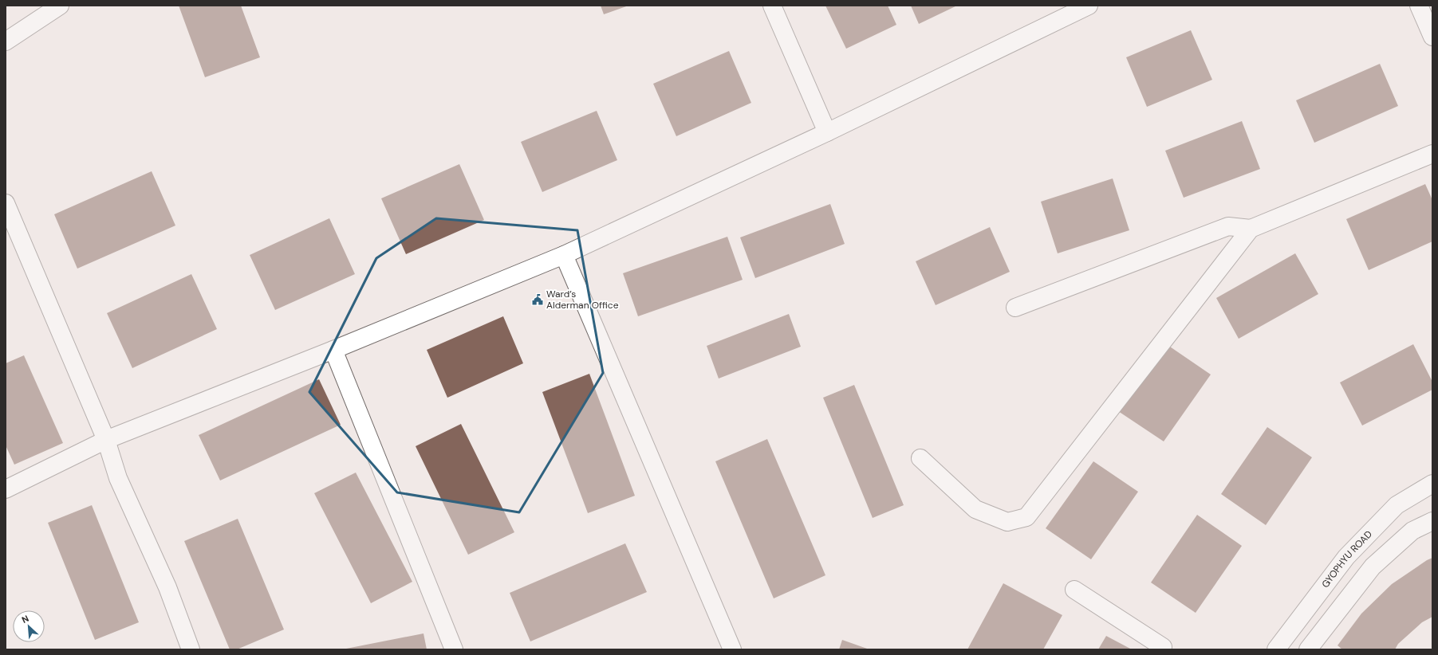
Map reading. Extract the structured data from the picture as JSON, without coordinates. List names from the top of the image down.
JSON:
{
  "streets": {
    "street": ["GYOPHYU ROAD"]
  },
  "places": {
    "public building": ["Ward’s Alderman Office"]
  },
  "north": "top left"
}
